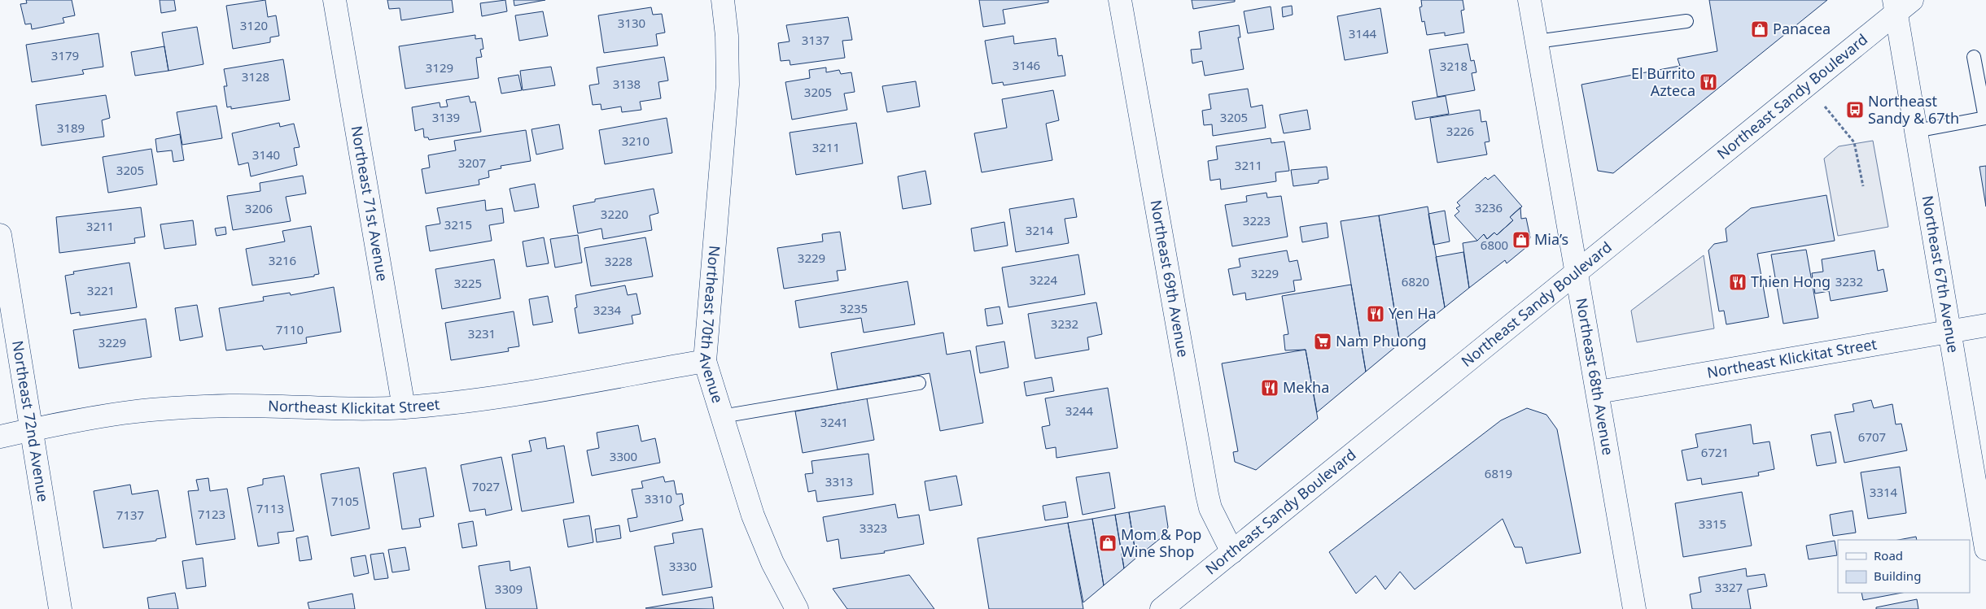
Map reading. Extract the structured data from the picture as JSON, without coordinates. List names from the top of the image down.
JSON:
{
  "streets": {
    "street": [
      "Northeast Sandy Boulevard",
      "Northeast 71st Avenue",
      "Northeast 67th Avenue",
      "Northeast 69th Avenue",
      "Northeast 70th Avenue",
      "Northeast Klickitat Street",
      "Northeast 68th Avenue",
      "Northeast 72nd Avenue"
    ]
  },
  "crossings": [
    ["Northeast Sandy Boulevard", "Northeast 67th Avenue"],
    ["Northeast Sandy Boulevard", "Northeast 69th Avenue"],
    ["Northeast Sandy Boulevard", "Northeast 68th Avenue"],
    ["Northeast 71st Avenue", "Northeast Klickitat Street"],
    ["Northeast 67th Avenue", "Northeast Klickitat Street"],
    ["Northeast 70th Avenue", "Northeast Klickitat Street"],
    ["Northeast Klickitat Street", "Northeast 68th Avenue"],
    ["Northeast Klickitat Street", "Northeast 72nd Avenue"]
  ],
  "places": {
    "shop": ["Panacea", "Mia’s", "Mom & Pop Wine Shop"],
    "restaurant": [
      "El Burrito Azteca",
      "Thien Hong",
      "Yen Ha",
      "Mekha"
    ],
    "bus stop": ["Northeast Sandy & 67th"],
    "supermarket": ["Nam Phuong"]
  },
  "house_numbers": [
    "3130",
    "3120",
    "3144",
    "3137",
    "3179",
    "3146",
    "3218",
    "3129",
    "3128",
    "3138",
    "3205",
    "3139",
    "3205",
    "3189",
    "3226",
    "3210",
    "3211",
    "3140",
    "3207",
    "3211",
    "3205",
    "3236",
    "3206",
    "3220",
    "3223",
    "3215",
    "3211",
    "3214",
    "6800",
    "3229",
    "3216",
    "3228",
    "3229",
    "3224",
    "6820",
    "3232",
    "3225",
    "3221",
    "3235",
    "3234",
    "3232",
    "7110",
    "3231",
    "3229",
    "3244",
    "3241",
    "6707",
    "6721",
    "3300",
    "6819",
    "3313",
    "7027",
    "3314",
    "3310",
    "7105",
    "7113",
    "7123",
    "7137",
    "3315",
    "3323",
    "3330",
    "3327",
    "3309"
  ],
  "legend": ["Road", "Building"]
}
